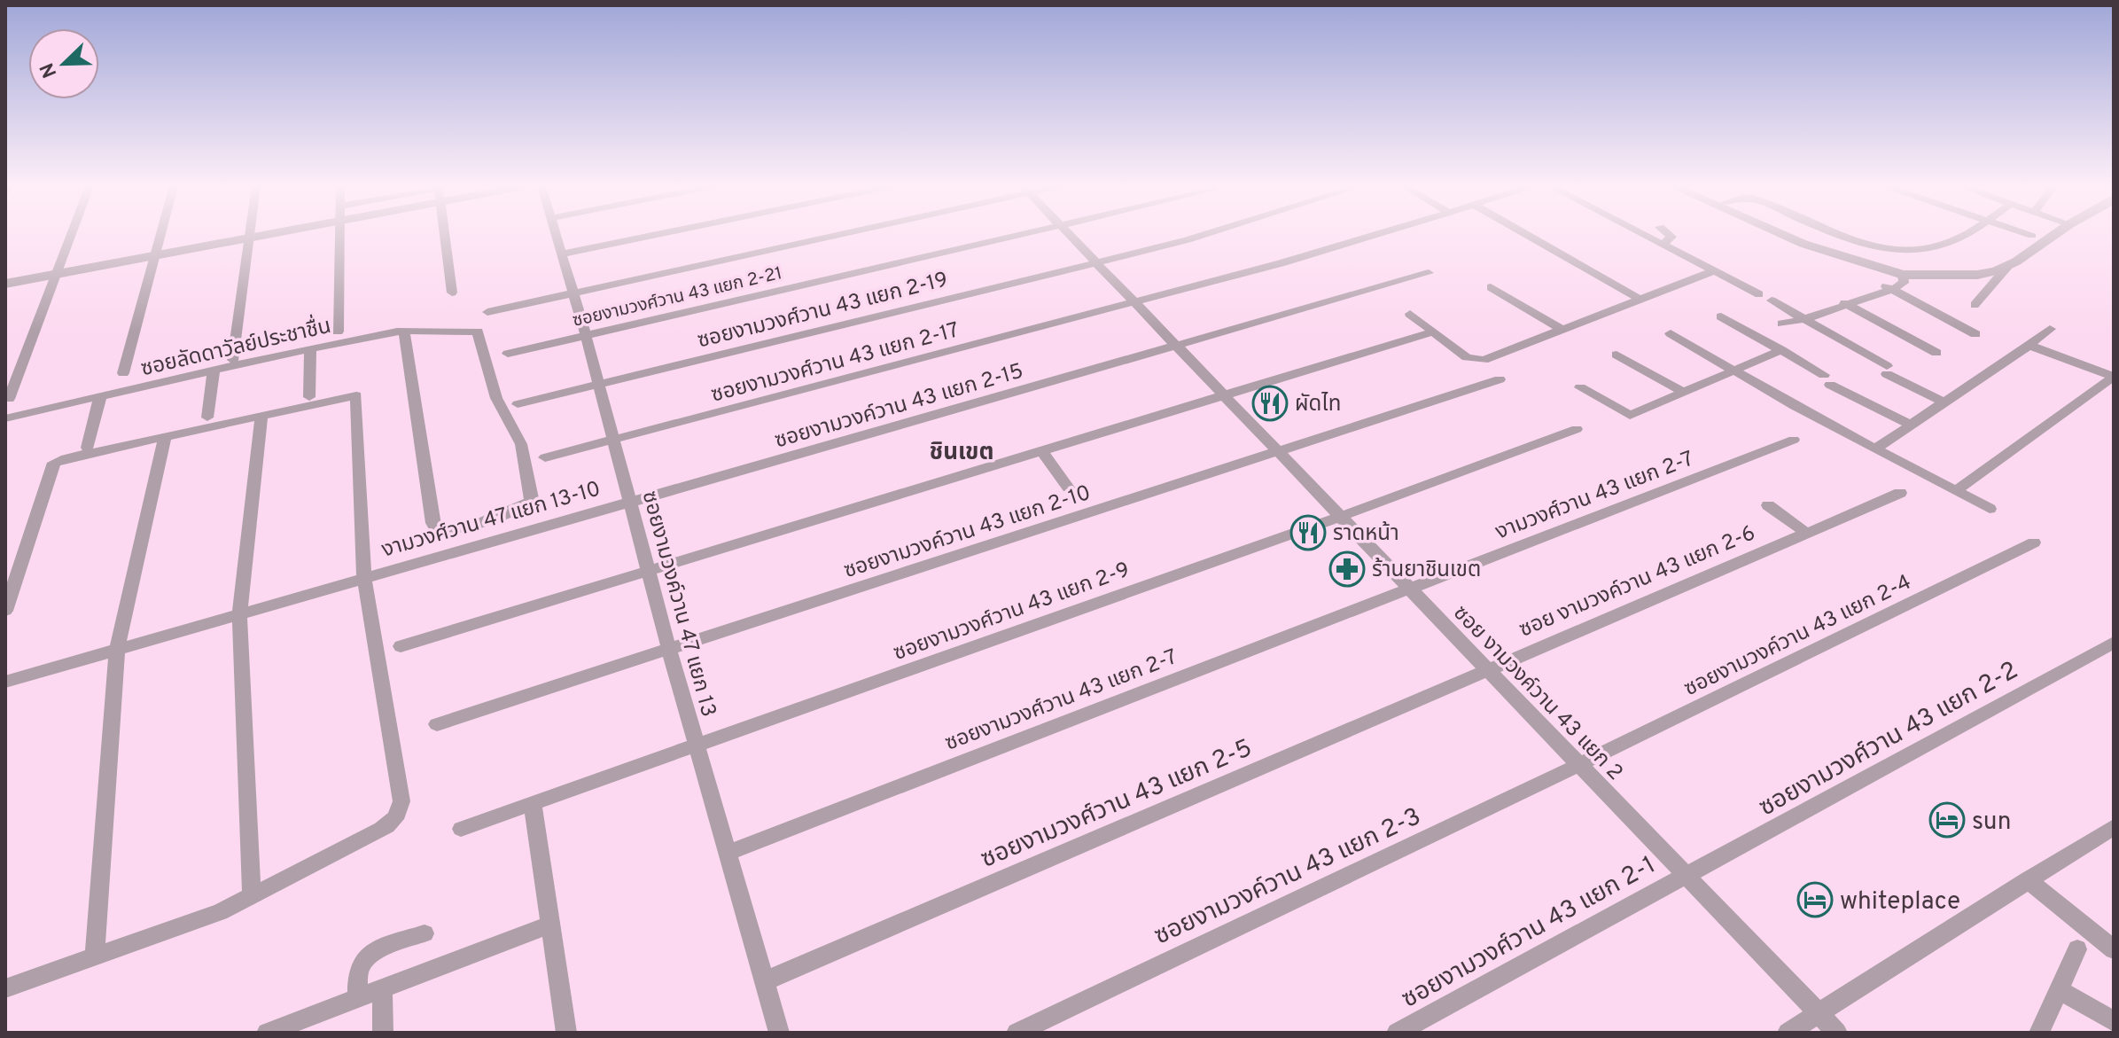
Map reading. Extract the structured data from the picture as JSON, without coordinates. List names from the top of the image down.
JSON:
{
  "streets": {
    "street": [
      "ซอยงามวงศ์วาน 43 แยก 2-21",
      "ซอยงามวงศ์วาน 43 แยก 2-19",
      "ซอยลัดดาวัลย์ประชาชื่น",
      "ซอยงามวงศ์วาน 43 แยก 2-17",
      "ซอยงามวงค์วาน 43 แยก 2-15",
      "งามวงศ์วาน 43 แยก 2-7",
      "งามวงศ์วาน 47 แยก 13-10",
      "ซอยงามวงค์วาน 43 แยก 2-10",
      "ซอย งามวงค์วาน 43 แยก 2-6",
      "ซอยงามวงค์วาน 47 แยก 13",
      "ซอยงามวงศ์วาน 43 แยก 2-9",
      "ซอยงามวงค์วาน 43 แยก 2-4",
      "ซอย งามวงค์วาน 43 แยก 2",
      "ซอยงามวงศ์วาน 43 แยก 2-7",
      "ซอยงามวงศ์วาน 43 แยก 2-2",
      "ซอยงามวงศ์วาน 43 แยก 2-5",
      "ซอยงามวงค์วาน 43 แยก 2-3",
      "ซอยงามวงศ์วาน 43 แยก 2-1"
    ]
  },
  "crossings": [
    ["ซอยงามวงศ์วาน 43 แยก 2-21", "ซอยงามวงค์วาน 47 แยก 13"],
    ["ซอยงามวงศ์วาน 43 แยก 2-19", "ซอยงามวงค์วาน 47 แยก 13"],
    ["ซอยงามวงศ์วาน 43 แยก 2-19", "ซอย งามวงค์วาน 43 แยก 2"],
    ["ซอยงามวงศ์วาน 43 แยก 2-17", "ซอยงามวงค์วาน 47 แยก 13"],
    ["ซอยงามวงศ์วาน 43 แยก 2-17", "ซอย งามวงค์วาน 43 แยก 2"],
    ["ซอยงามวงค์วาน 43 แยก 2-15", "งามวงศ์วาน 47 แยก 13-10"],
    ["ซอยงามวงค์วาน 43 แยก 2-15", "ซอยงามวงค์วาน 47 แยก 13"],
    ["ซอยงามวงค์วาน 43 แยก 2-15", "ซอย งามวงค์วาน 43 แยก 2"],
    ["งามวงศ์วาน 43 แยก 2-7", "ซอย งามวงค์วาน 43 แยก 2"],
    ["งามวงศ์วาน 43 แยก 2-7", "ซอยงามวงศ์วาน 43 แยก 2-7"],
    ["งามวงศ์วาน 47 แยก 13-10", "ซอยงามวงค์วาน 47 แยก 13"],
    ["ซอยงามวงค์วาน 43 แยก 2-10", "ซอยงามวงค์วาน 47 แยก 13"],
    ["ซอยงามวงค์วาน 43 แยก 2-10", "ซอย งามวงค์วาน 43 แยก 2"],
    ["ซอย งามวงค์วาน 43 แยก 2-6", "ซอย งามวงค์วาน 43 แยก 2"],
    ["ซอย งามวงค์วาน 43 แยก 2-6", "ซอยงามวงศ์วาน 43 แยก 2-5"],
    ["ซอยงามวงค์วาน 47 แยก 13", "ซอยงามวงศ์วาน 43 แยก 2-9"],
    ["ซอยงามวงค์วาน 47 แยก 13", "ซอยงามวงศ์วาน 43 แยก 2-7"],
    ["ซอยงามวงค์วาน 47 แยก 13", "ซอยงามวงศ์วาน 43 แยก 2-5"],
    ["ซอยงามวงศ์วาน 43 แยก 2-9", "ซอย งามวงค์วาน 43 แยก 2"],
    ["ซอยงามวงค์วาน 43 แยก 2-4", "ซอย งามวงค์วาน 43 แยก 2"],
    ["ซอยงามวงค์วาน 43 แยก 2-4", "ซอยงามวงค์วาน 43 แยก 2-3"],
    ["ซอย งามวงค์วาน 43 แยก 2", "ซอยงามวงศ์วาน 43 แยก 2-7"],
    ["ซอย งามวงค์วาน 43 แยก 2", "ซอยงามวงศ์วาน 43 แยก 2-2"],
    ["ซอย งามวงค์วาน 43 แยก 2", "ซอยงามวงศ์วาน 43 แยก 2-5"],
    ["ซอย งามวงค์วาน 43 แยก 2", "ซอยงามวงค์วาน 43 แยก 2-3"],
    ["ซอย งามวงค์วาน 43 แยก 2", "ซอยงามวงศ์วาน 43 แยก 2-1"],
    ["ซอยงามวงศ์วาน 43 แยก 2-2", "ซอยงามวงศ์วาน 43 แยก 2-1"]
  ],
  "districts": ["ชินเขต"],
  "places": {
    "restaurant": ["ผัดไท", "ราดหน้า"],
    "pharmacy": ["ร้านยาชินเขต"],
    "hotel": ["sun", "whiteplace"]
  },
  "north": "bottom left"
}
